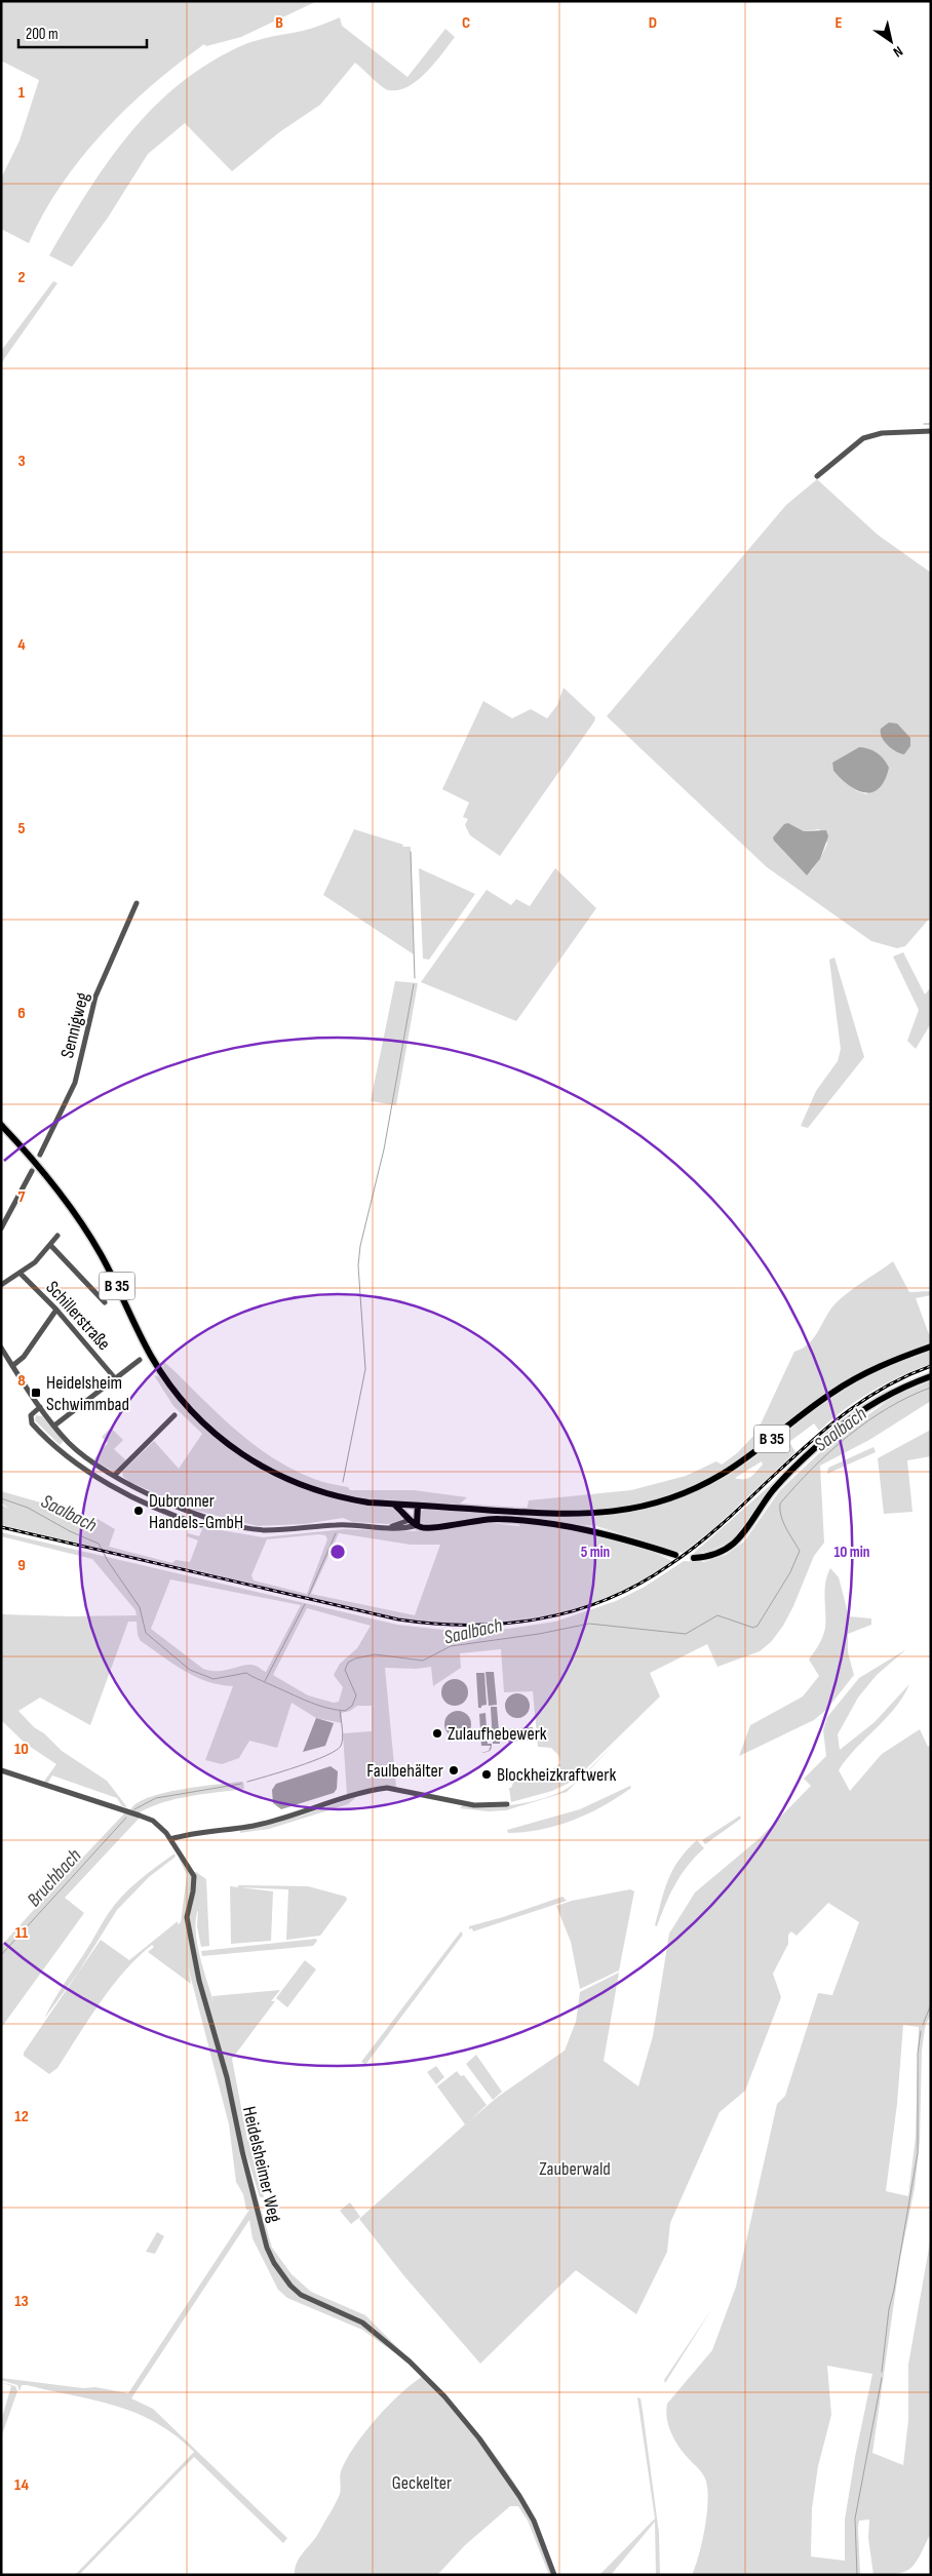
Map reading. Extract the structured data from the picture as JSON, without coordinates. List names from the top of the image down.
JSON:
{
  "streets": {
    "main road": ["B 35"],
    "street": ["Sennigweg", "Schillerstraße", "Heidelsheimer Weg"]
  },
  "water": ["Saalbach", "Bruchbach"],
  "parks": ["Zauberwald", "Geckelter"],
  "places": {
    "transit": ["Heidelsheim Schwimmbad"],
    "other": [
      "Dubronner Handels-GmbH",
      "Zulaufhebewerk",
      "Faulbehälter",
      "Blockheizkraftwerk"
    ]
  },
  "scale_bar": "200 m",
  "north": "bottom right",
  "grid": {
    "columns": [
      "B",
      "C",
      "D",
      "E"
    ],
    "rows": [
      "1",
      "2",
      "3",
      "4",
      "5",
      "6",
      "7",
      "8",
      "9",
      "10",
      "11",
      "12",
      "13",
      "14"
    ]
  },
  "rings": ["5 min", "10 min"]
}
